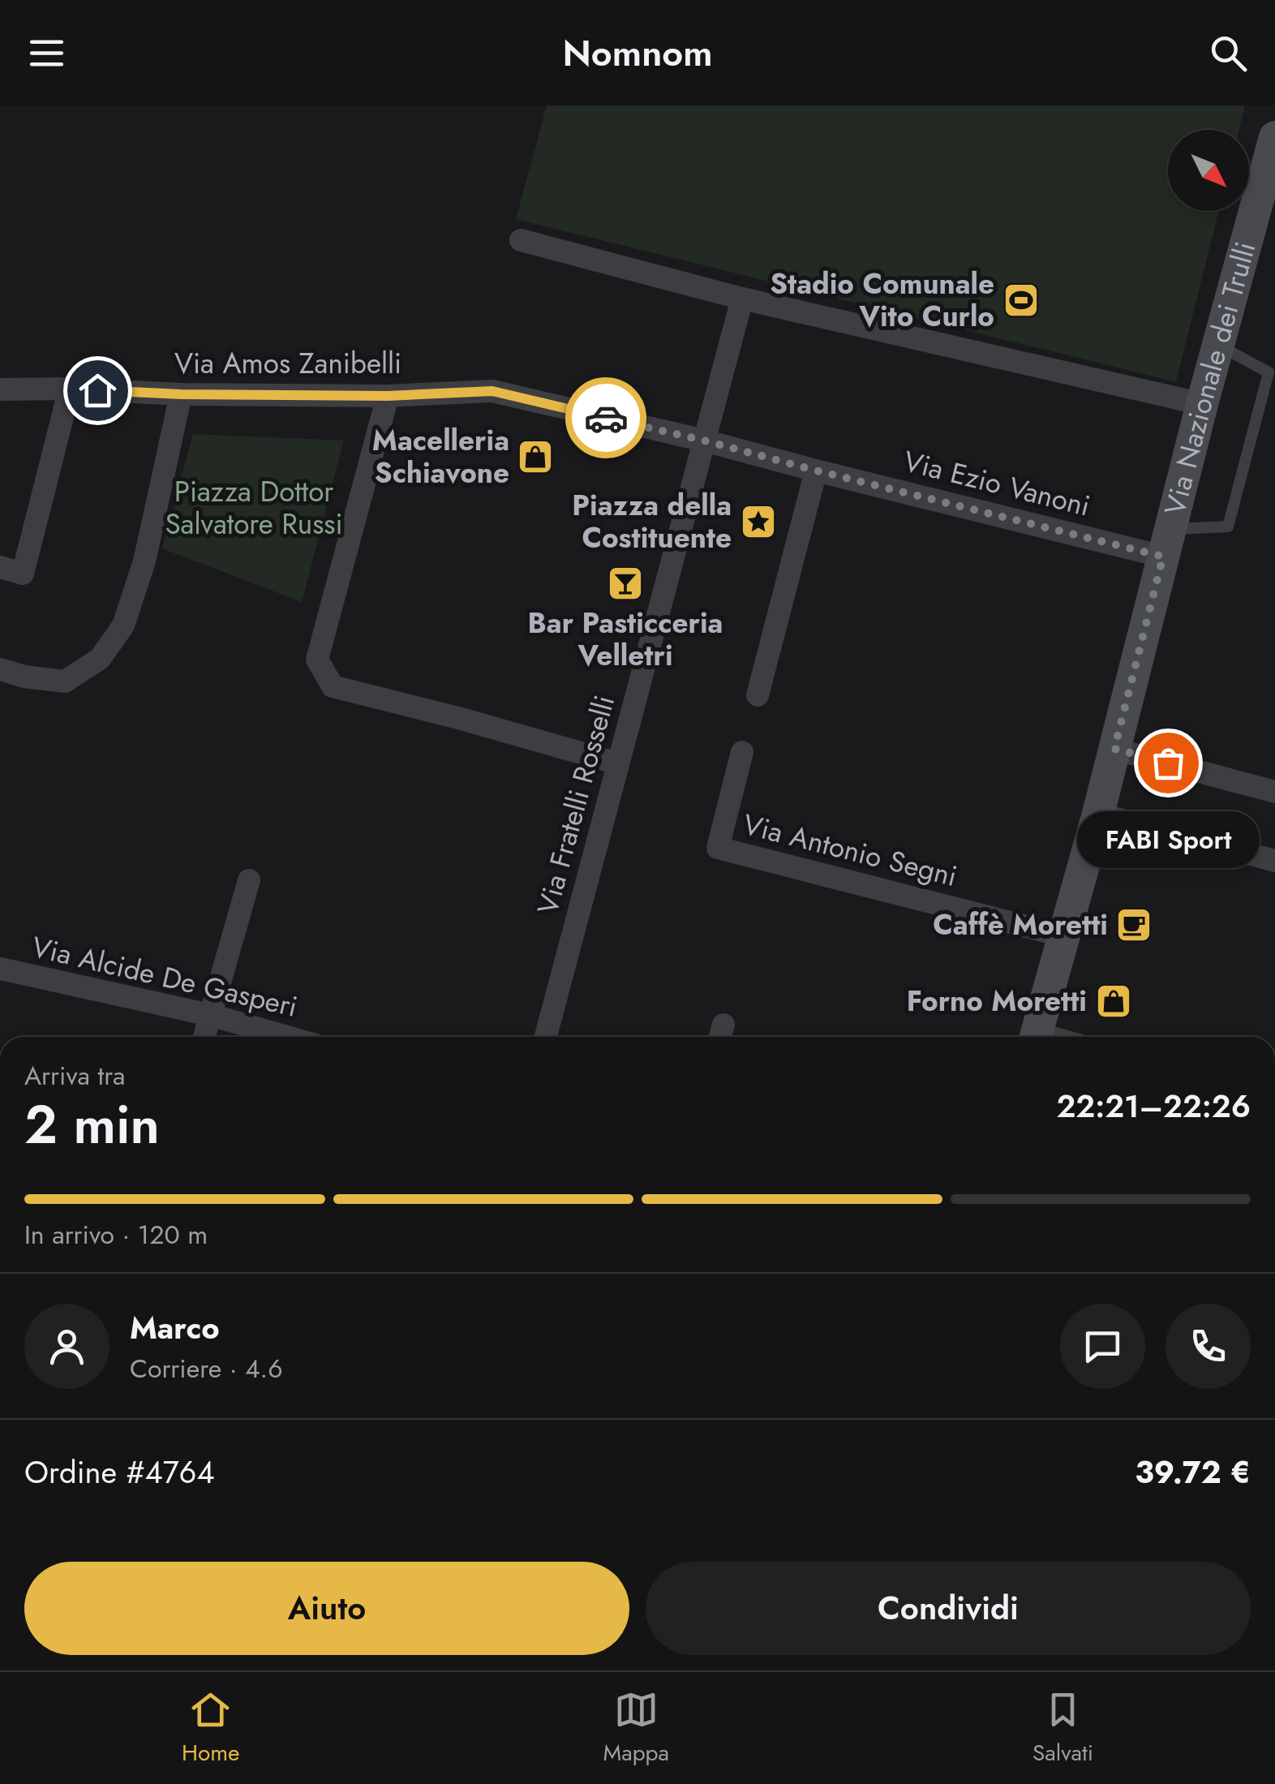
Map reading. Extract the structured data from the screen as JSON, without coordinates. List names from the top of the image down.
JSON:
{
  "streets": {
    "street": [
      "Via Amos Zanibelli",
      "Via Nazionale dei Trulli",
      "Via Ezio Vanoni",
      "Via Fratelli Rosselli",
      "Via Antonio Segni",
      "Via Alcide De Gasperi"
    ]
  },
  "crossings": [
    ["Via Amos Zanibelli", "Via Fratelli Rosselli"],
    ["Via Nazionale dei Trulli", "Via Ezio Vanoni"],
    ["Via Nazionale dei Trulli", "Via Antonio Segni"]
  ],
  "parks": ["Piazza Dottor Salvatore Russi"],
  "places": {
    "sports": ["Stadio Comunale Vito Curlo"],
    "shop": ["Macelleria Schiavone", "Forno Moretti"],
    "place": ["Piazza della Costituente"],
    "bar": ["Bar Pasticceria Velletri"],
    "other": ["FABI Sport"],
    "cafe": ["Caffè Moretti"]
  },
  "north": "bottom right",
  "page": {
    "header": "Nomnom",
    "bubble": "FABI Sport",
    "heading": ["2 min", "Arriva tra", "22:21–22:26"],
    "panel": [
      "Marco",
      "Corriere · 4.6",
      "Ordine #4764",
      "39.72 €"
    ],
    "bar": "In arrivo · 120 m",
    "buttons": ["Aiuto", "Condividi"],
    "tabs": ["Home", "Mappa", "Salvati"]
  }
}
